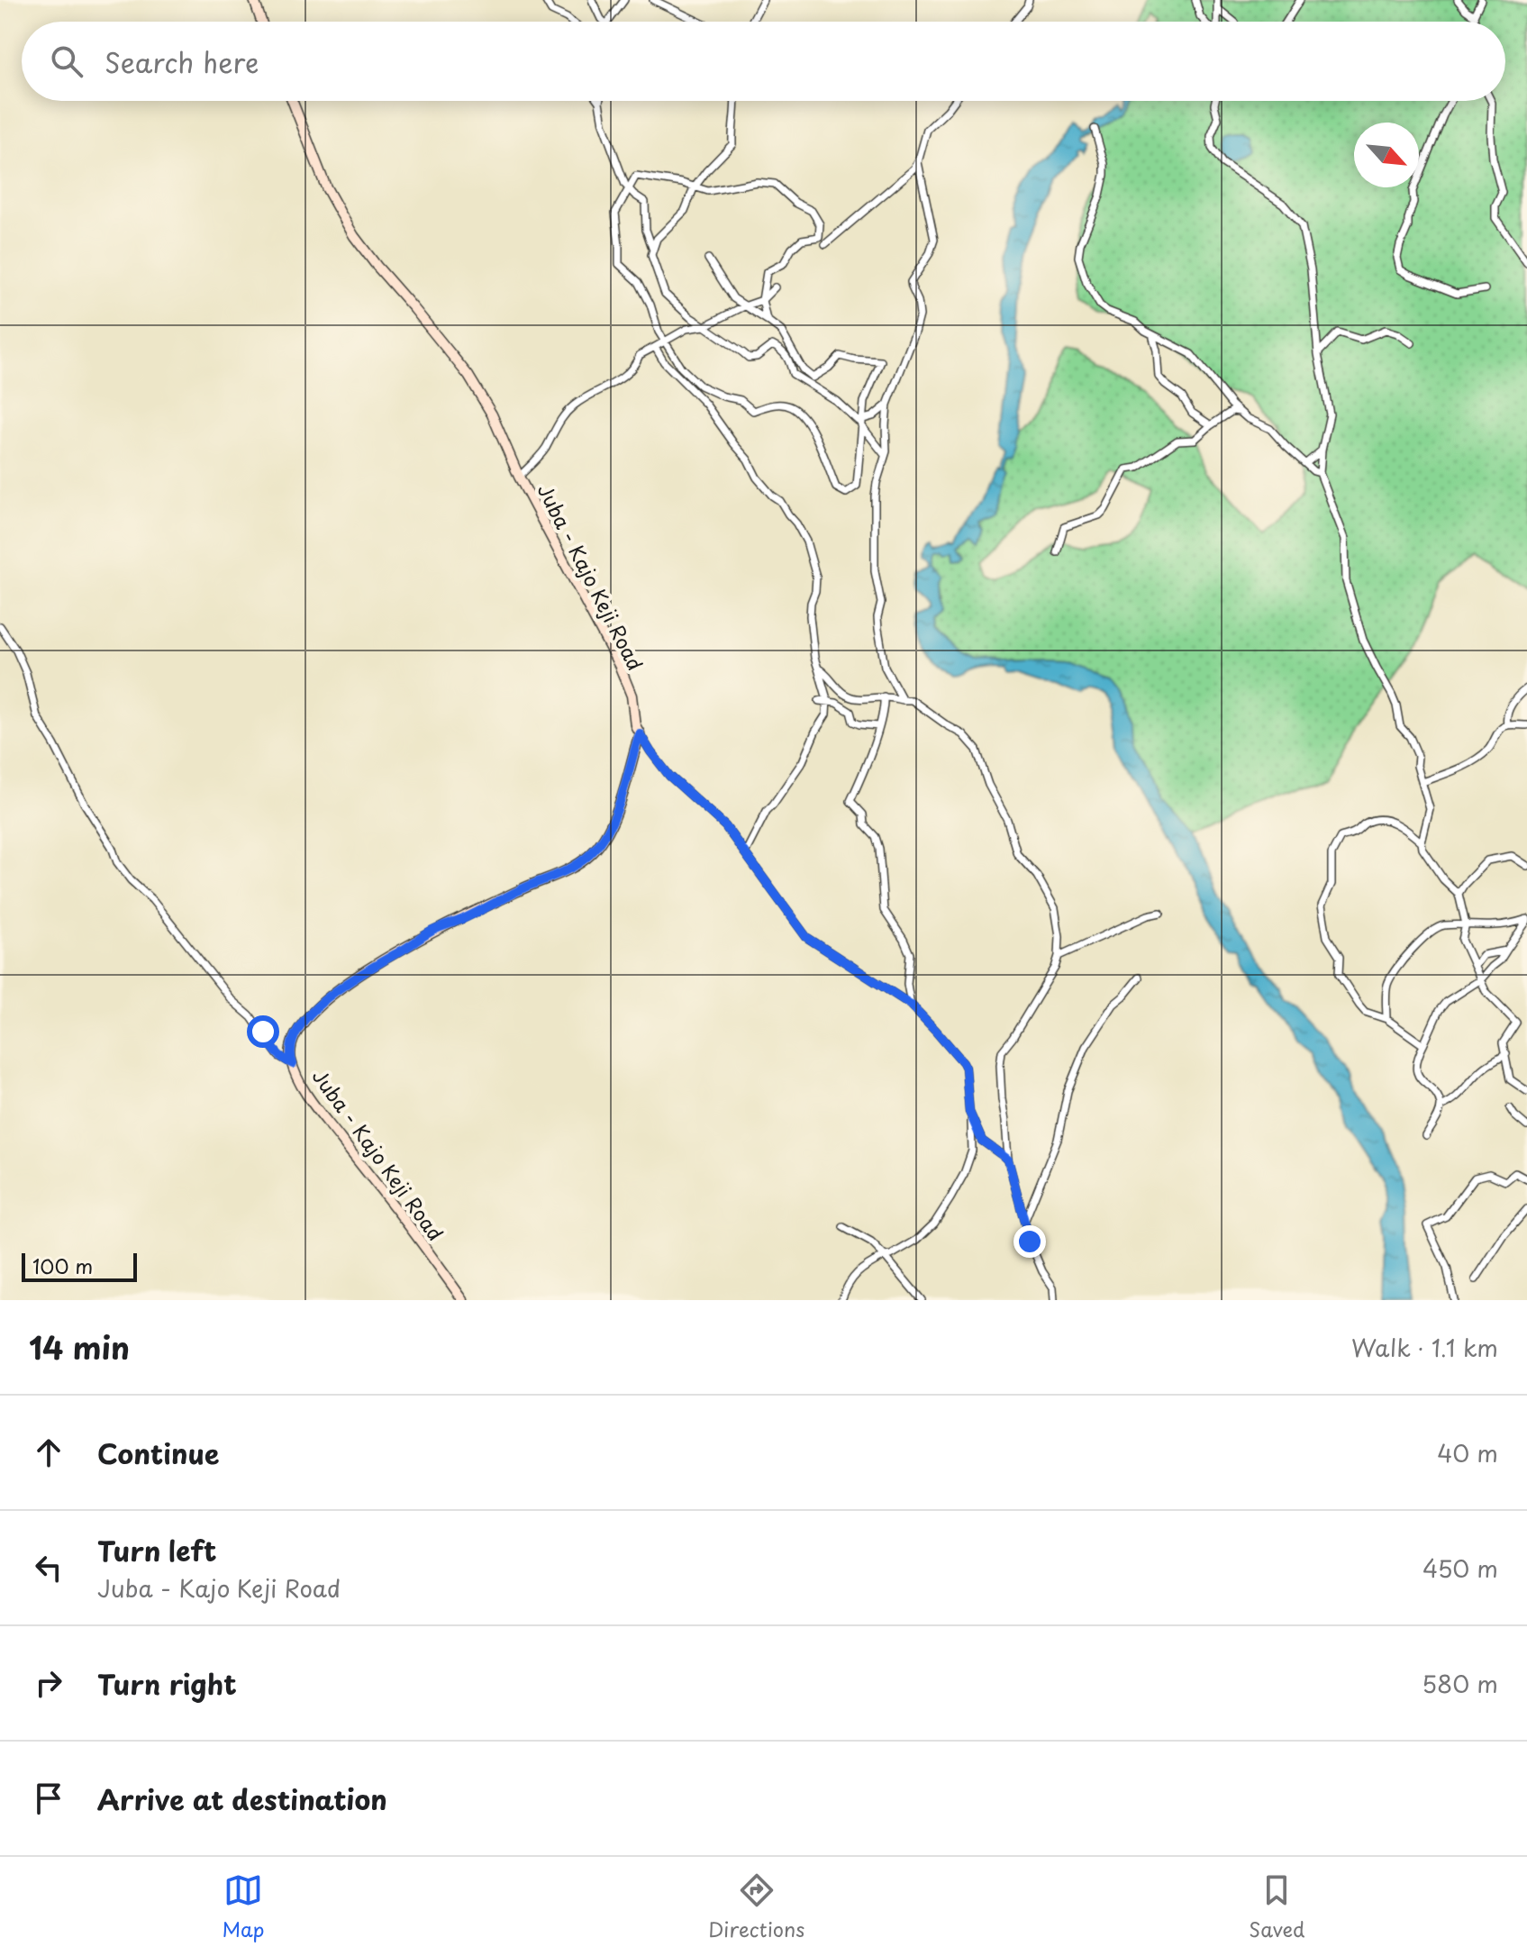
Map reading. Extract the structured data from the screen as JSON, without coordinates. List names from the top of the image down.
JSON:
{
  "streets": {
    "main road": ["Juba - Kajo Keji Road"]
  },
  "scale_bar": "100 m",
  "north": "bottom right",
  "page": {
    "search": "Search here",
    "scale": "100 m",
    "heading": ["14 min", "Walk · 1.1 km"],
    "list": [
      ["Continue", "40 m"],
      ["Turn left", "Juba - Kajo Keji Road", "450 m"],
      ["Turn right", "580 m"],
      "Arrive at destination"
    ],
    "nav": ["Map", "Directions", "Saved"]
  }
}
